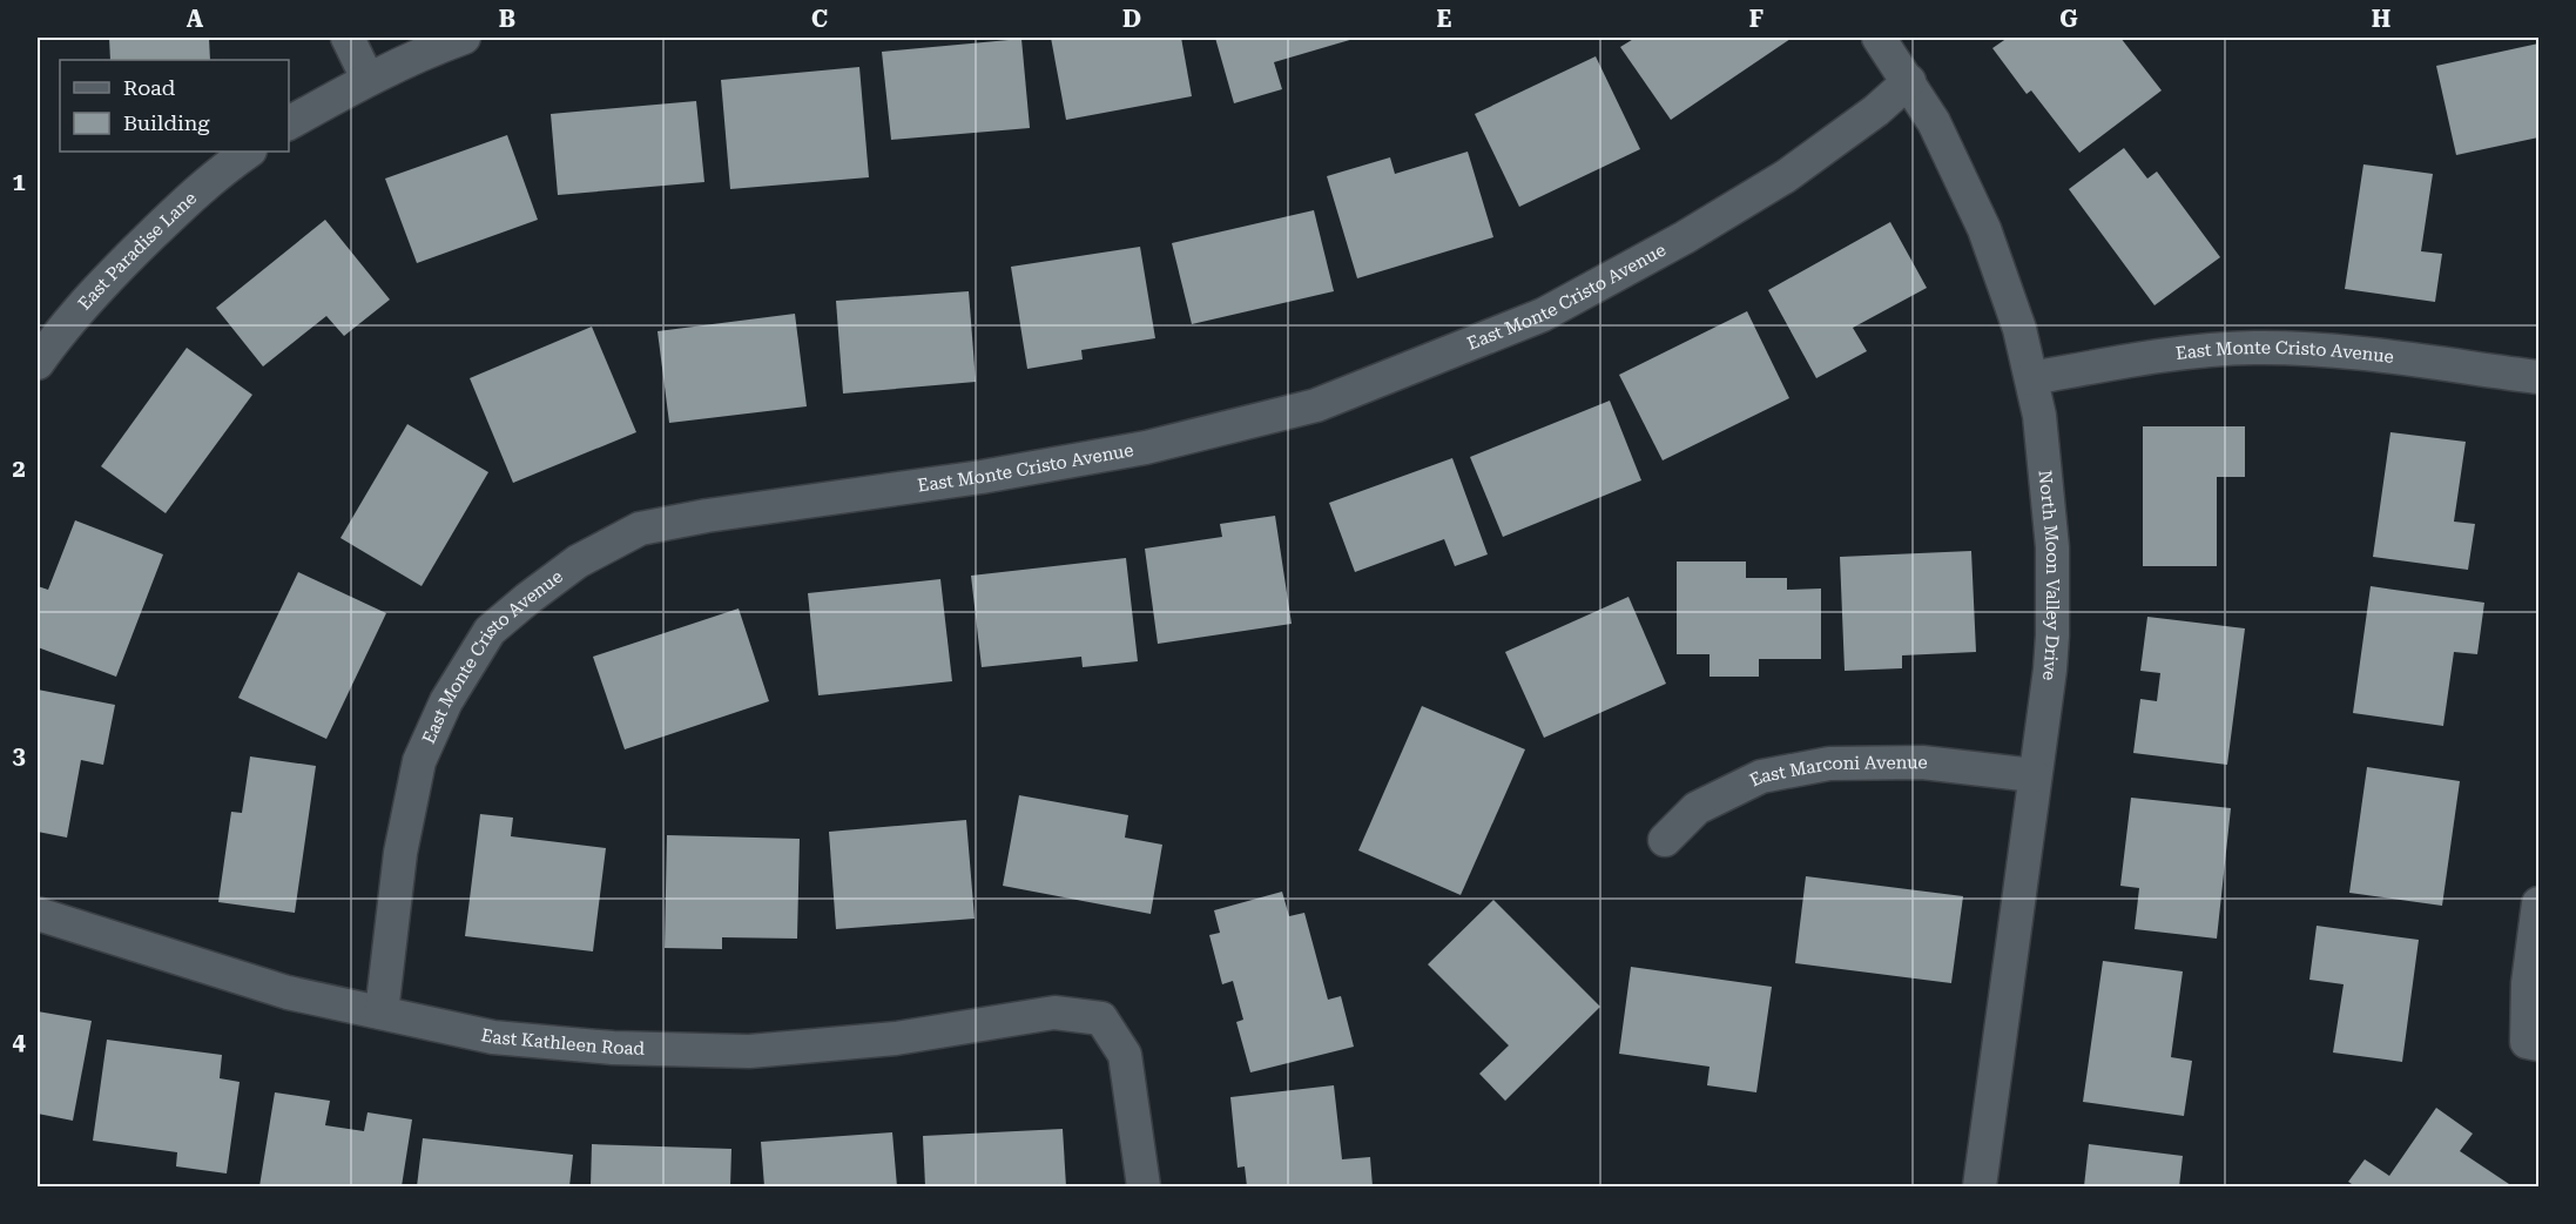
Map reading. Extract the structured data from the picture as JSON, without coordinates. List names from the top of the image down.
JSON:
{
  "streets": {
    "street": [
      "East Paradise Lane",
      "East Monte Cristo Avenue",
      "North Moon Valley Drive",
      "East Marconi Avenue",
      "East Kathleen Road"
    ]
  },
  "crossings": [
    ["East Monte Cristo Avenue", "North Moon Valley Drive"],
    ["East Monte Cristo Avenue", "East Kathleen Road"],
    ["North Moon Valley Drive", "East Marconi Avenue"]
  ],
  "legend": ["Road", "Building"],
  "grid": {
    "columns": [
      "A",
      "B",
      "C",
      "D",
      "E",
      "F",
      "G",
      "H"
    ],
    "rows": [
      "1",
      "2",
      "3",
      "4"
    ]
  }
}
